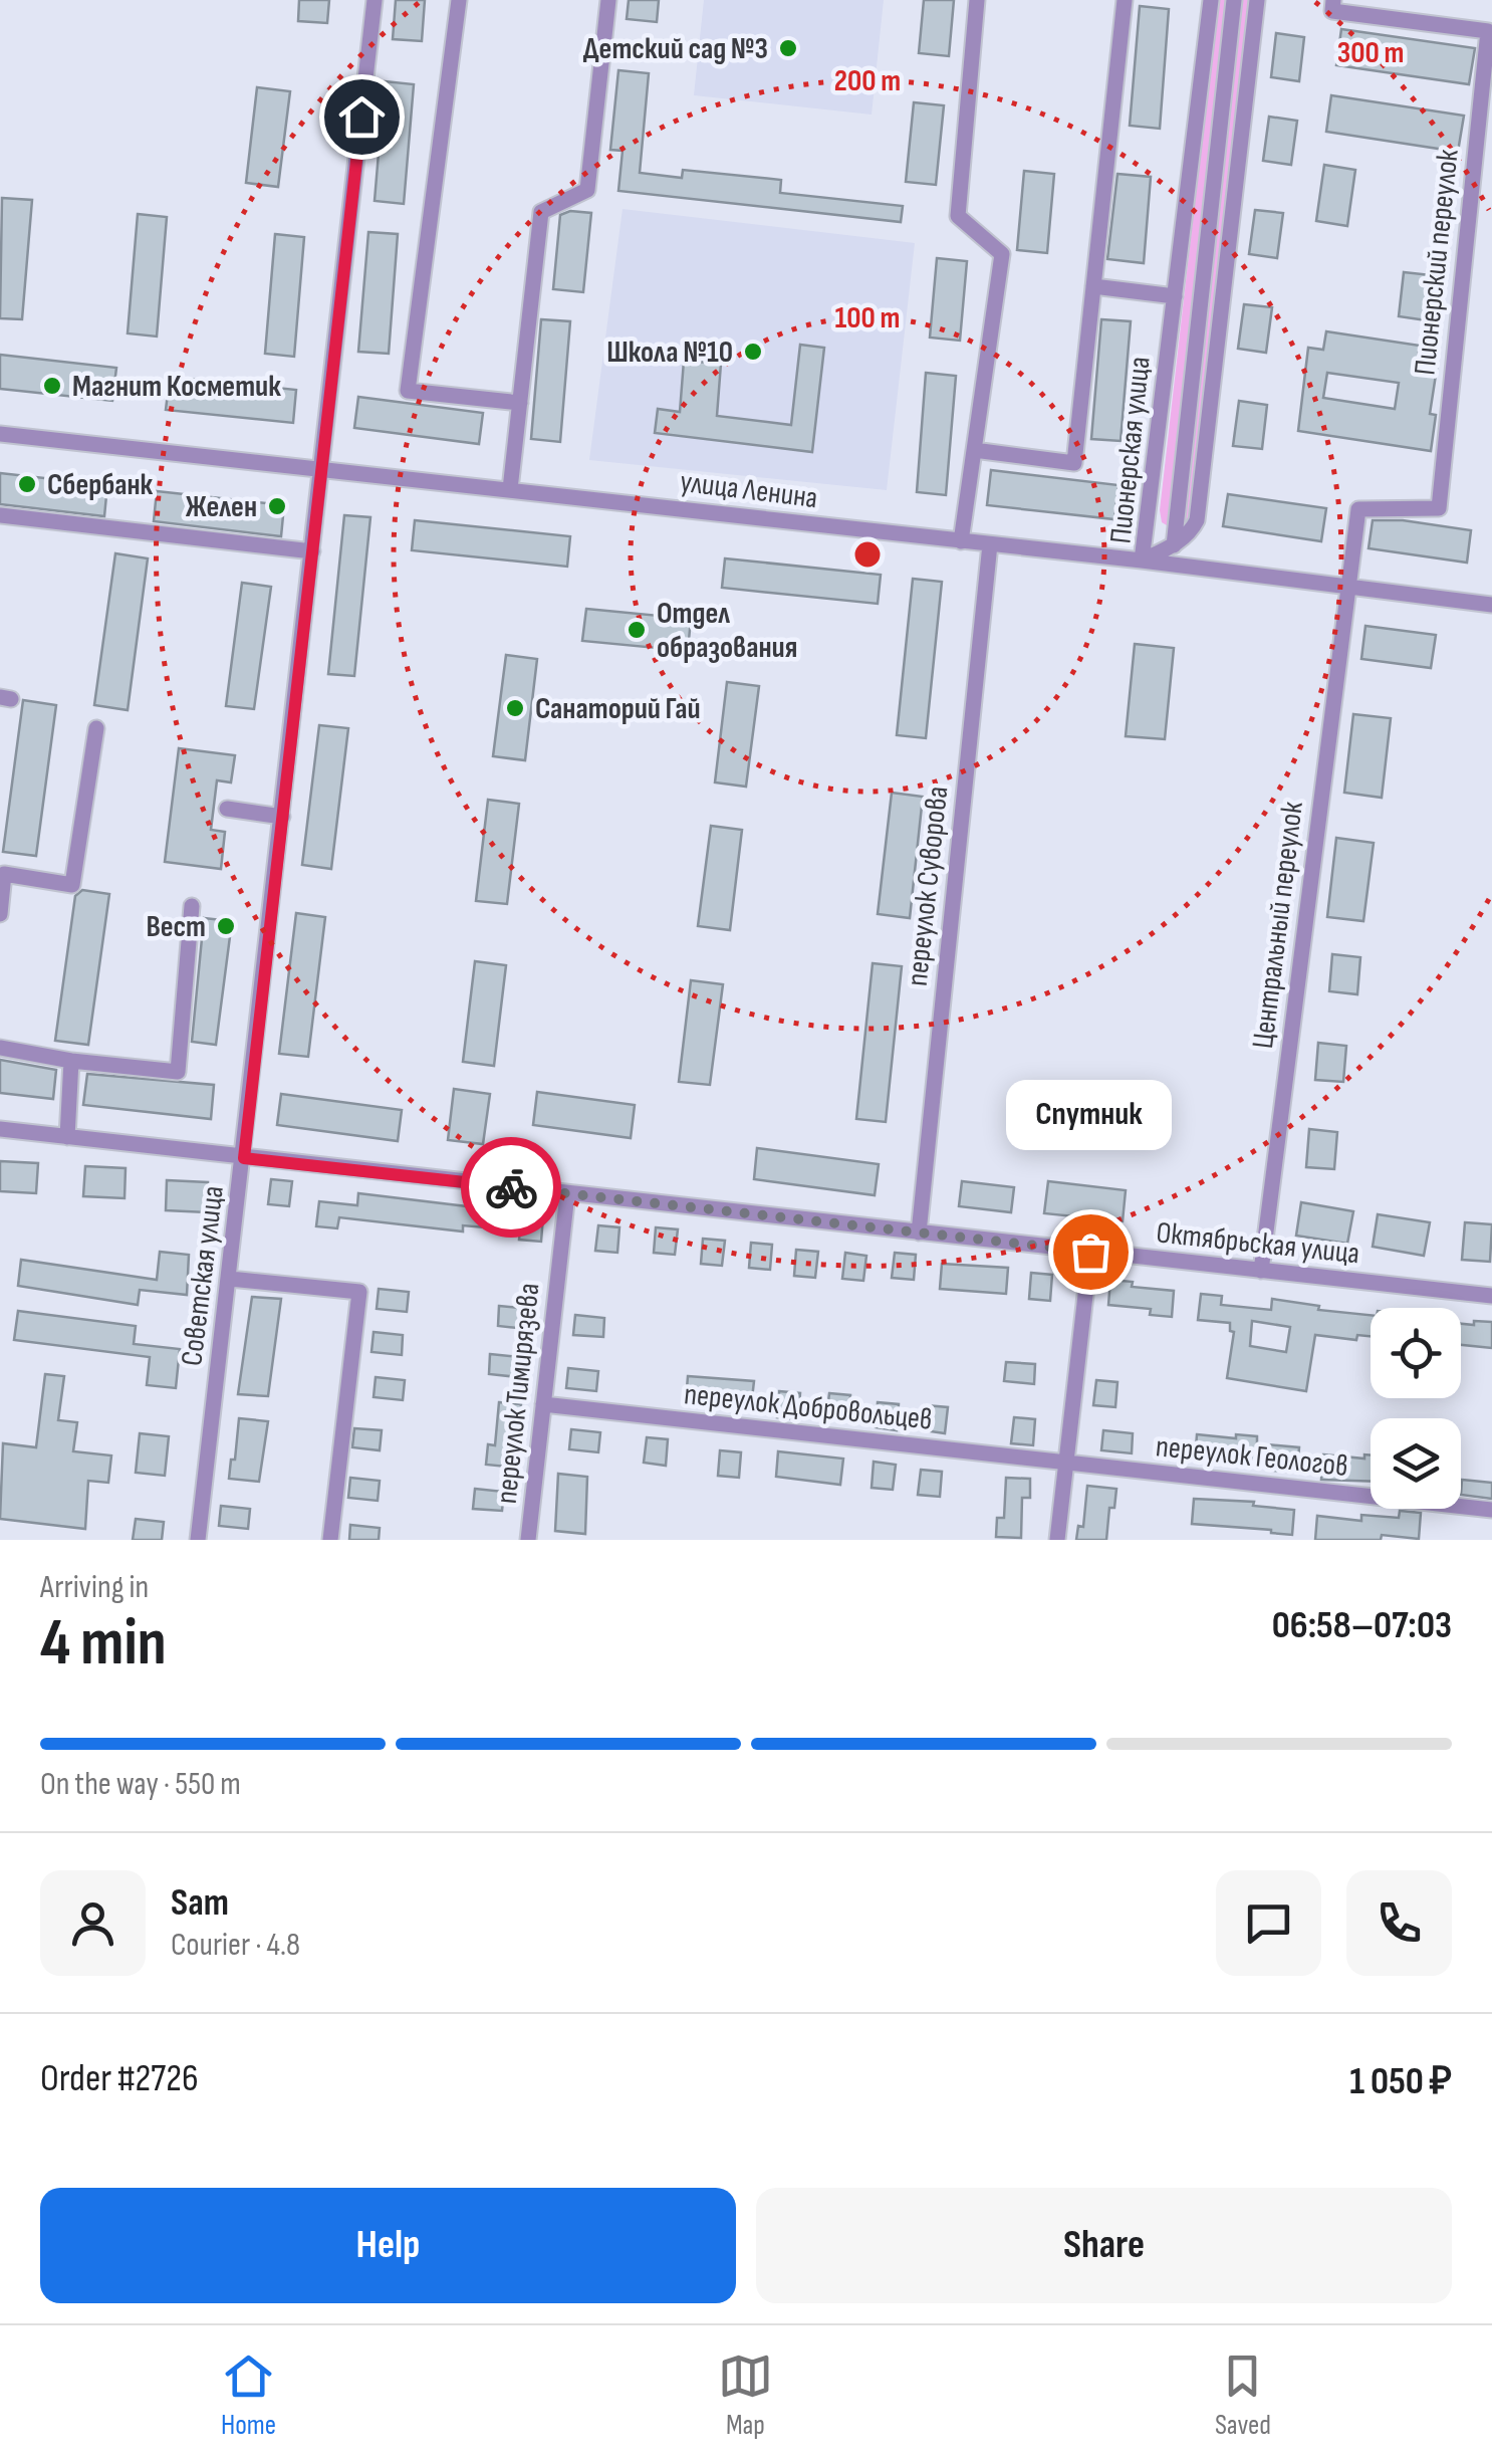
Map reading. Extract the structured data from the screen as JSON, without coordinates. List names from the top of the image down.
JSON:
{
  "streets": {
    "street": [
      "Пионерский переулок",
      "Пионерская улица",
      "улица Ленина",
      "переулок Суворова",
      "Центральный переулок",
      "Октябрьская улица",
      "Советская улица",
      "переулок Тимирязева",
      "переулок Добровольцев",
      "переулок Геологов"
    ]
  },
  "crossings": [
    ["Пионерский переулок", "улица Ленина"],
    ["Пионерский переулок", "Центральный переулок"],
    ["Пионерская улица", "улица Ленина"],
    ["улица Ленина", "переулок Суворова"],
    ["улица Ленина", "Центральный переулок"],
    ["улица Ленина", "Советская улица"],
    ["переулок Суворова", "Октябрьская улица"],
    ["Центральный переулок", "Октябрьская улица"],
    ["Октябрьская улица", "Советская улица"],
    ["Октябрьская улица", "переулок Тимирязева"],
    ["переулок Тимирязева", "переулок Добровольцев"],
    ["переулок Добровольцев", "переулок Геологов"]
  ],
  "places": [
    "Детский сад №3",
    "Школа №10",
    "Магнит Косметик",
    "Сбербанк",
    "Желен",
    "Отдел образования",
    "Санаторий Гай",
    "Вест",
    "Спутник"
  ],
  "page": {
    "bubble": "Спутник",
    "heading": ["4 min", "Arriving in", "06:58–07:03"],
    "panel": [
      "Sam",
      "Courier · 4.8",
      "Order #2726",
      "1 050 ₽"
    ],
    "bar": "On the way · 550 m",
    "buttons": ["Help", "Share"],
    "tabs": ["Home", "Map", "Saved"]
  },
  "rings": ["300 m", "200 m", "100 m"]
}
